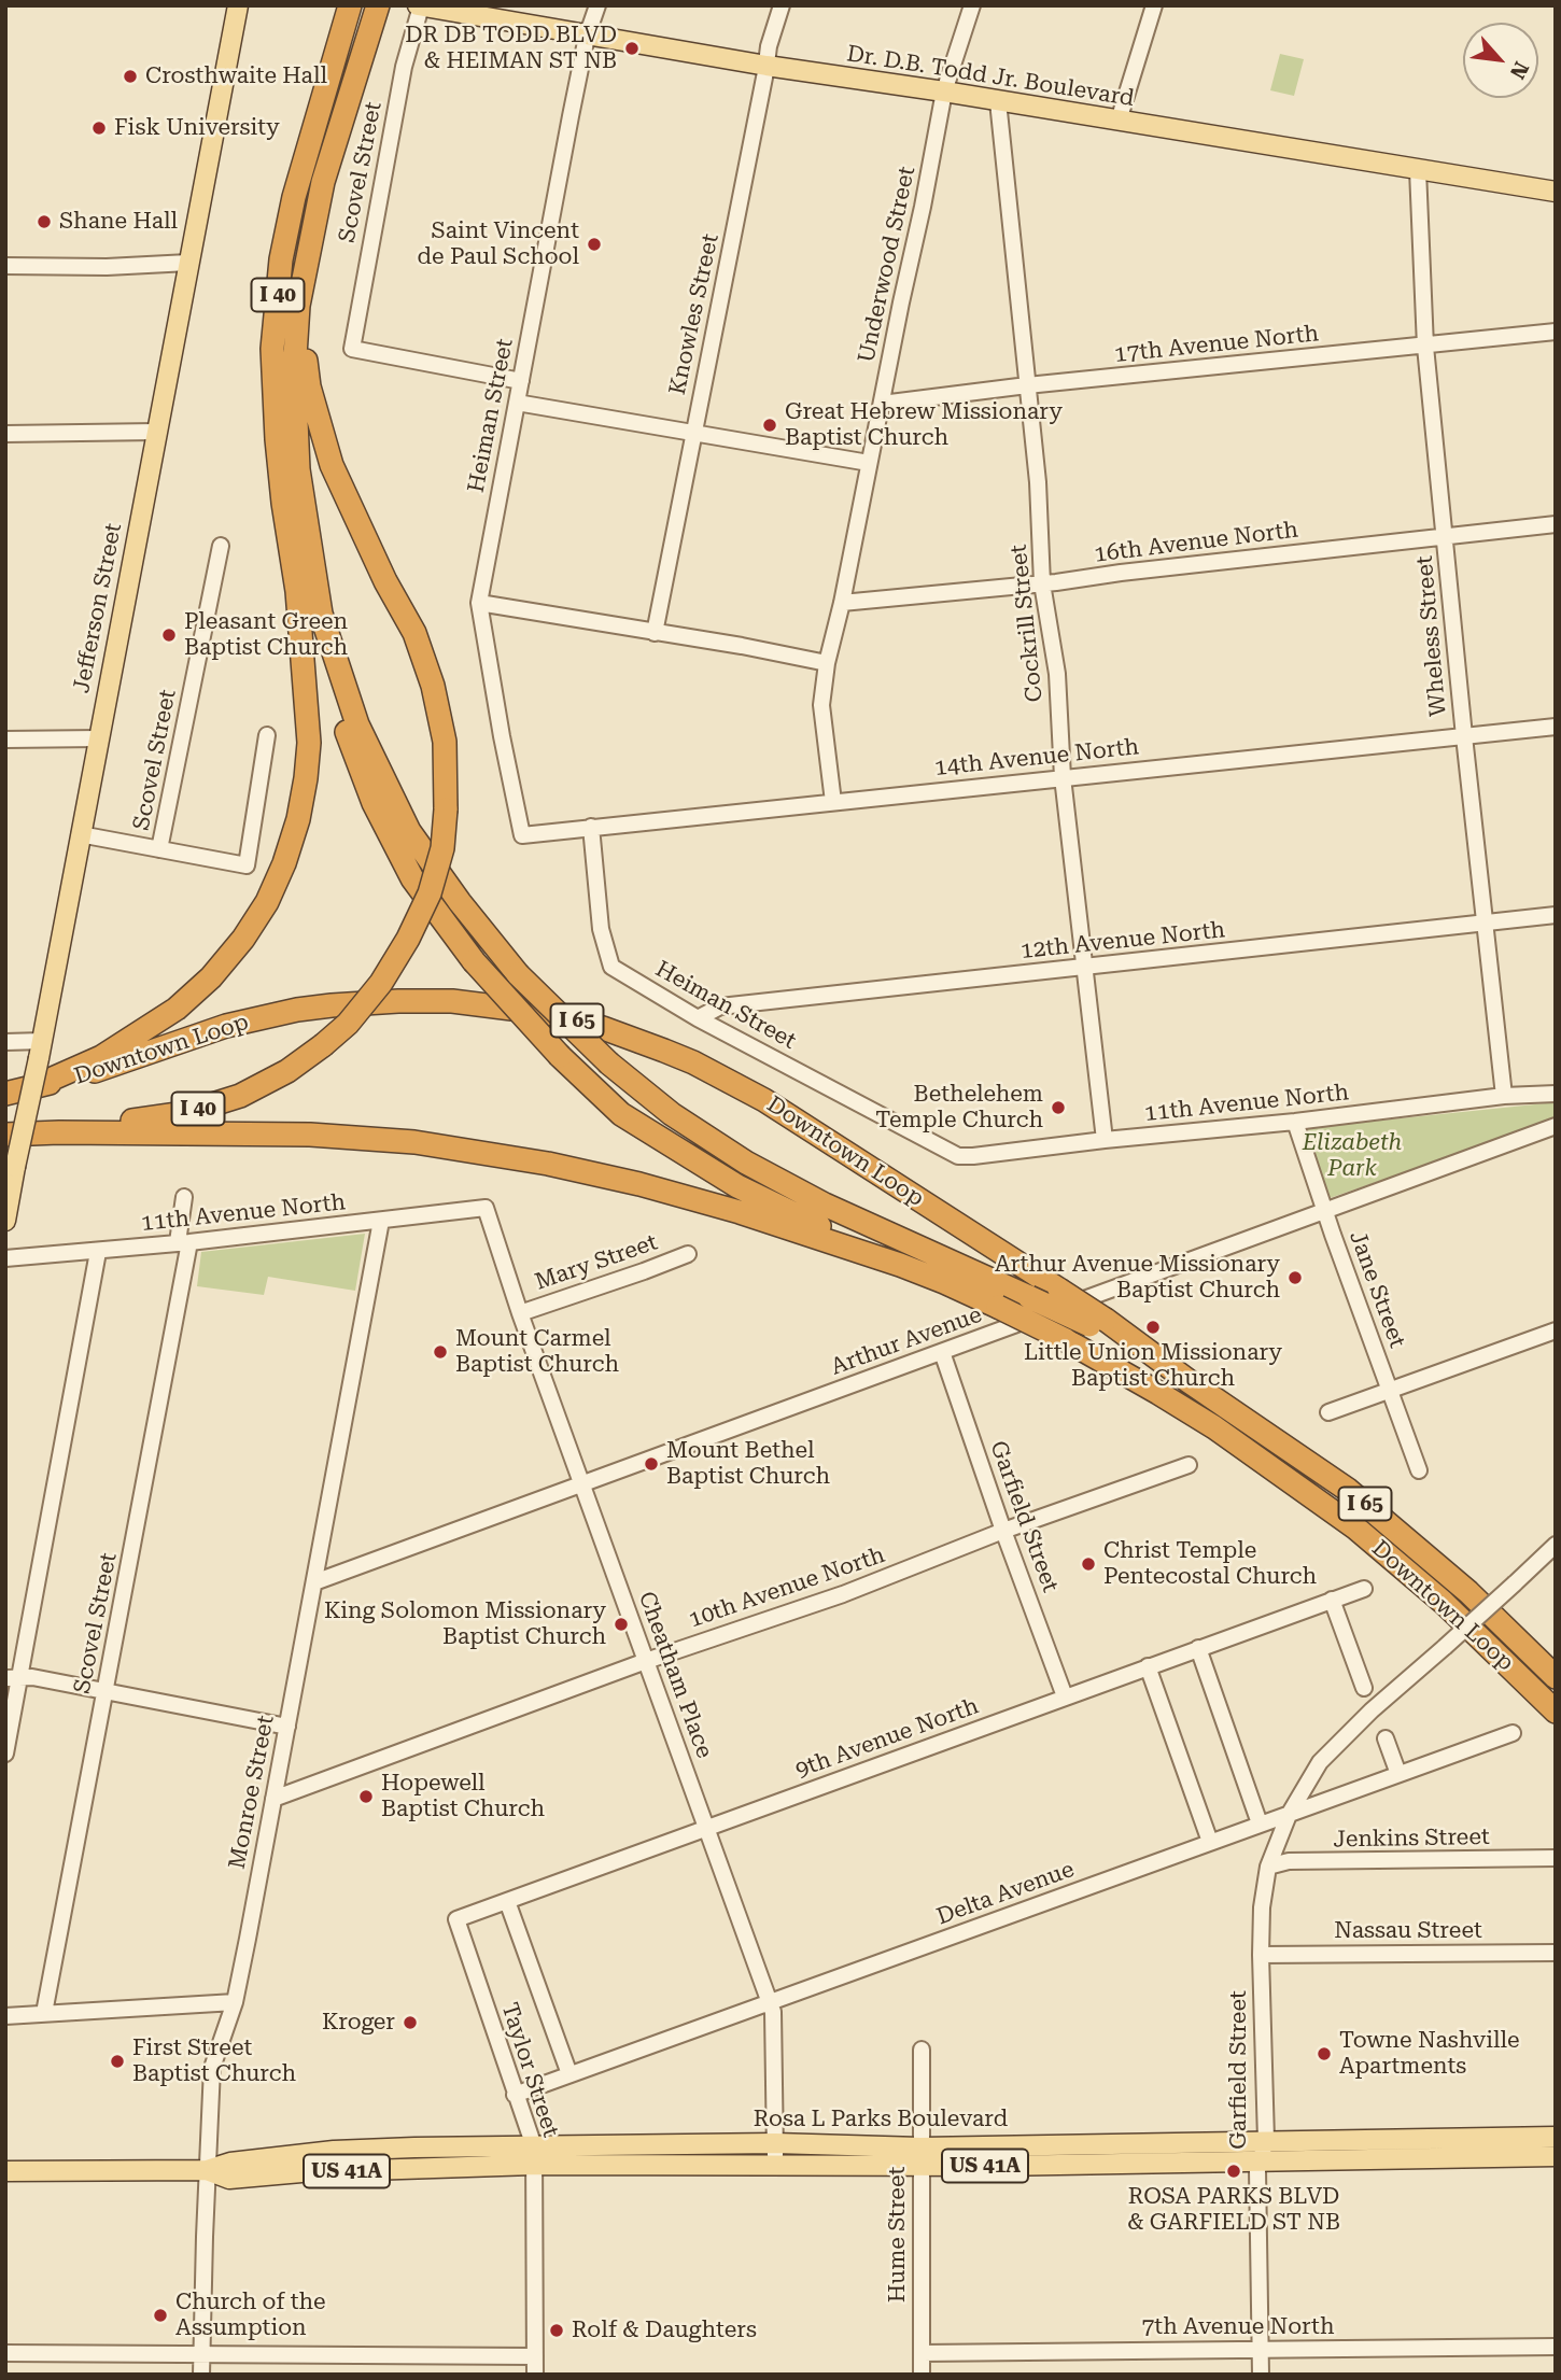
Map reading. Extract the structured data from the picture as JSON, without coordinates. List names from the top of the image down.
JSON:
{
  "streets": {
    "highway": ["I 40", "I 65", "Downtown Loop"],
    "main road": [
      "Dr. D.B. Todd Jr. Boulevard",
      "Jefferson Street",
      "Rosa L Parks Boulevard",
      "US 41A"
    ],
    "street": [
      "Scovel Street",
      "Underwood Street",
      "Knowles Street",
      "17th Avenue North",
      "Heiman Street",
      "16th Avenue North",
      "Cockrill Street",
      "Wheless Street",
      "14th Avenue North",
      "12th Avenue North",
      "11th Avenue North",
      "Mary Street",
      "Jane Street",
      "Arthur Avenue",
      "Garfield Street",
      "10th Avenue North",
      "Cheatham Place",
      "9th Avenue North",
      "Monroe Street",
      "Jenkins Street",
      "Delta Avenue",
      "Nassau Street",
      "Taylor Street",
      "Hume Street",
      "7th Avenue North"
    ]
  },
  "crossings": [
    ["Dr. D.B. Todd Jr. Boulevard", "Scovel Street"],
    ["Dr. D.B. Todd Jr. Boulevard", "Underwood Street"],
    ["Dr. D.B. Todd Jr. Boulevard", "Knowles Street"],
    ["Dr. D.B. Todd Jr. Boulevard", "Heiman Street"],
    ["Dr. D.B. Todd Jr. Boulevard", "Cockrill Street"],
    ["Dr. D.B. Todd Jr. Boulevard", "Wheless Street"],
    ["Scovel Street", "Heiman Street"],
    ["Scovel Street", "11th Avenue North"],
    ["Underwood Street", "17th Avenue North"],
    ["Underwood Street", "16th Avenue North"],
    ["Underwood Street", "14th Avenue North"],
    ["I 40", "Downtown Loop"],
    ["17th Avenue North", "Cockrill Street"],
    ["17th Avenue North", "Wheless Street"],
    ["Heiman Street", "14th Avenue North"],
    ["Heiman Street", "12th Avenue North"],
    ["Heiman Street", "11th Avenue North"],
    ["16th Avenue North", "Cockrill Street"],
    ["16th Avenue North", "Wheless Street"],
    ["Cockrill Street", "14th Avenue North"],
    ["Cockrill Street", "12th Avenue North"],
    ["Cockrill Street", "11th Avenue North"],
    ["Wheless Street", "14th Avenue North"],
    ["Wheless Street", "12th Avenue North"],
    ["Wheless Street", "11th Avenue North"],
    ["11th Avenue North", "Jane Street"],
    ["11th Avenue North", "Cheatham Place"],
    ["11th Avenue North", "Monroe Street"],
    ["Mary Street", "Cheatham Place"],
    ["Jane Street", "Arthur Avenue"],
    ["Arthur Avenue", "Garfield Street"],
    ["Arthur Avenue", "Cheatham Place"],
    ["Arthur Avenue", "Monroe Street"],
    ["Garfield Street", "10th Avenue North"],
    ["Garfield Street", "9th Avenue North"],
    ["Garfield Street", "Jenkins Street"],
    ["Garfield Street", "Delta Avenue"],
    ["Garfield Street", "Nassau Street"],
    ["Garfield Street", "Rosa L Parks Boulevard"],
    ["Garfield Street", "7th Avenue North"],
    ["10th Avenue North", "Cheatham Place"],
    ["10th Avenue North", "Monroe Street"],
    ["Cheatham Place", "9th Avenue North"],
    ["Cheatham Place", "Delta Avenue"],
    ["Cheatham Place", "Rosa L Parks Boulevard"],
    ["9th Avenue North", "Taylor Street"],
    ["Monroe Street", "Rosa L Parks Boulevard"],
    ["Delta Avenue", "Taylor Street"],
    ["Taylor Street", "Rosa L Parks Boulevard"],
    ["Rosa L Parks Boulevard", "Hume Street"],
    ["Hume Street", "7th Avenue North"]
  ],
  "parks": ["Elizabeth Park"],
  "places": [
    "DR DB TODD BLVD & HEIMAN ST NB",
    "Crosthwaite Hall",
    "Fisk University",
    "Shane Hall",
    "Saint Vincent de Paul School",
    "Great Hebrew Missionary Baptist Church",
    "Pleasant Green Baptist Church",
    "Bethelehem Temple Church",
    "Arthur Avenue Missionary Baptist Church",
    "Little Union Missionary Baptist Church",
    "Mount Carmel Baptist Church",
    "Mount Bethel Baptist Church",
    "Christ Temple Pentecostal Church",
    "King Solomon Missionary Baptist Church",
    "Hopewell Baptist Church",
    "Kroger",
    "Towne Nashville Apartments",
    "First Street Baptist Church",
    "ROSA PARKS BLVD & GARFIELD ST NB",
    "Church of the Assumption",
    "Rolf & Daughters"
  ],
  "north": "bottom right"
}
